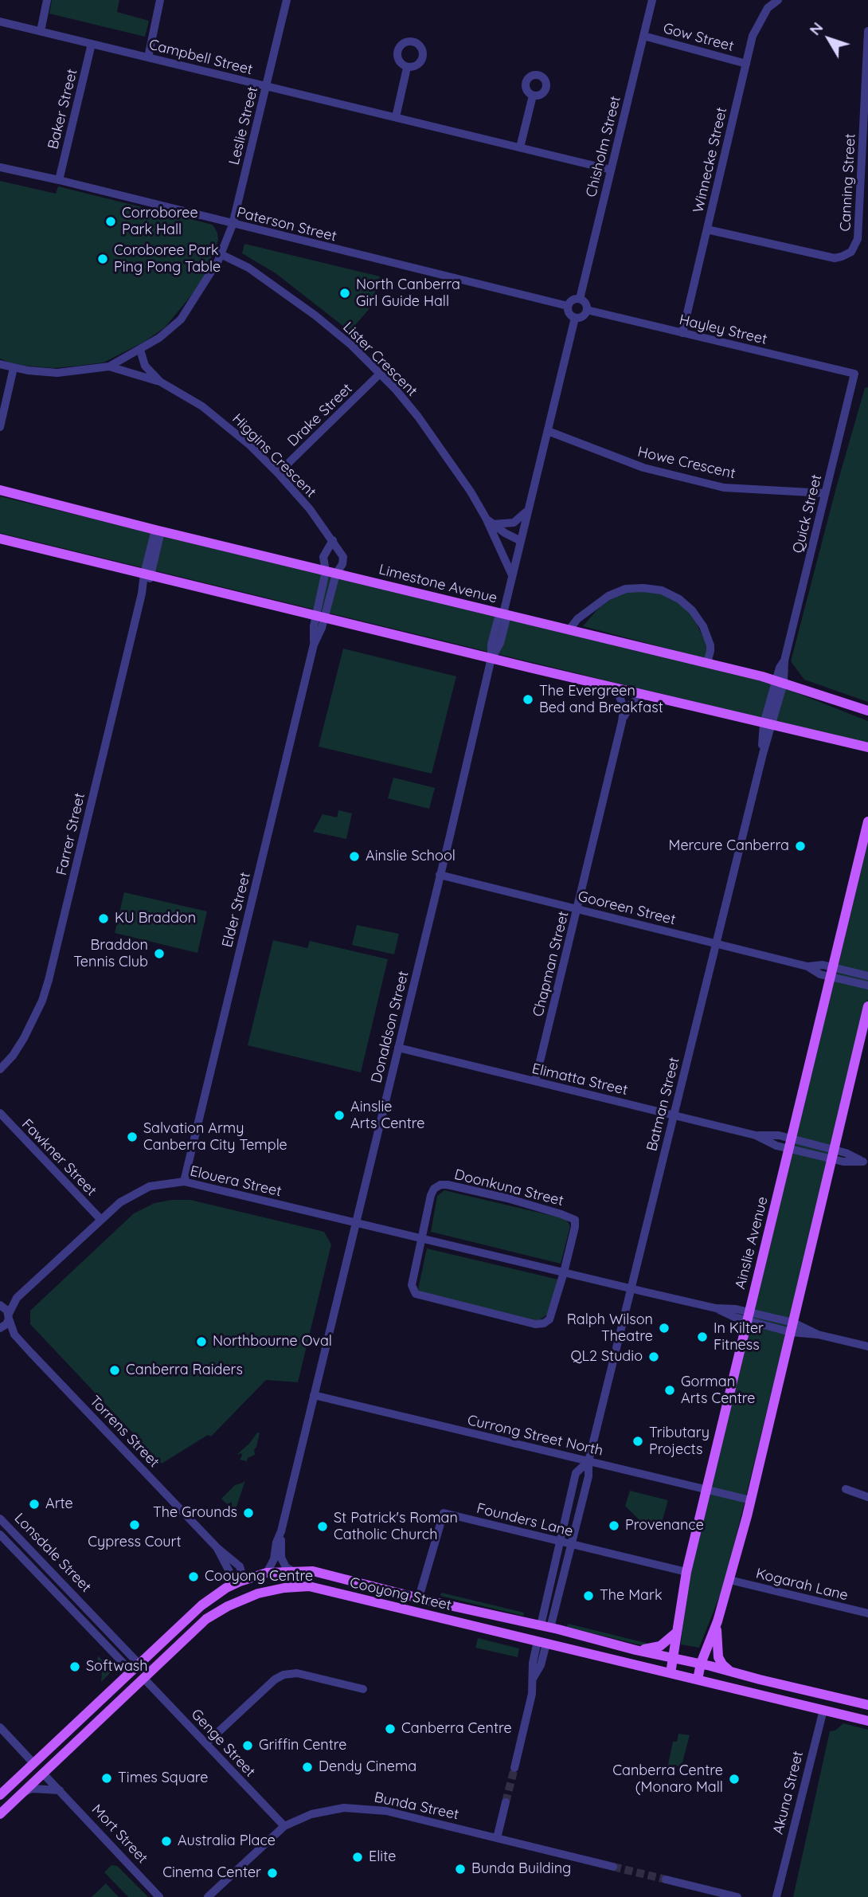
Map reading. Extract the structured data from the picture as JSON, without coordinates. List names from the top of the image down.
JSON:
{
  "streets": {
    "main road": [
      "Limestone Avenue",
      "Ainslie Avenue",
      "Lonsdale Street",
      "Cooyong Street",
      "Akuna Street",
      "Mort Street"
    ],
    "street": [
      "Gow Street",
      "Campbell Street",
      "Baker Street",
      "Leslie Street",
      "Chisholm Street",
      "Winnecke Street",
      "Canning Street",
      "Paterson Street",
      "Hayley Street",
      "Lister Crescent",
      "Drake Street",
      "Higgins Crescent",
      "Howe Crescent",
      "Quick Street",
      "Farrer Street",
      "Gooreen Street",
      "Elder Street",
      "Chapman Street",
      "Donaldson Street",
      "Elimatta Street",
      "Batman Street",
      "Fawkner Street",
      "Elouera Street",
      "Doonkuna Street",
      "Torrens Street",
      "Currong Street North",
      "Founders Lane",
      "Kogarah Lane",
      "Genge Street",
      "Bunda Street"
    ]
  },
  "crossings": [
    ["Gow Street", "Chisholm Street"],
    ["Gow Street", "Winnecke Street"],
    ["Campbell Street", "Baker Street"],
    ["Campbell Street", "Leslie Street"],
    ["Campbell Street", "Chisholm Street"],
    ["Baker Street", "Paterson Street"],
    ["Leslie Street", "Paterson Street"],
    ["Leslie Street", "Lister Crescent"],
    ["Leslie Street", "Higgins Crescent"],
    ["Chisholm Street", "Paterson Street"],
    ["Chisholm Street", "Hayley Street"],
    ["Winnecke Street", "Canning Street"],
    ["Winnecke Street", "Hayley Street"],
    ["Paterson Street", "Hayley Street"],
    ["Hayley Street", "Quick Street"],
    ["Lister Crescent", "Drake Street"],
    ["Drake Street", "Higgins Crescent"],
    ["Higgins Crescent", "Limestone Avenue"],
    ["Higgins Crescent", "Elder Street"],
    ["Howe Crescent", "Quick Street"],
    ["Quick Street", "Limestone Avenue"],
    ["Quick Street", "Batman Street"],
    ["Limestone Avenue", "Farrer Street"],
    ["Limestone Avenue", "Elder Street"],
    ["Limestone Avenue", "Batman Street"],
    ["Gooreen Street", "Chapman Street"],
    ["Gooreen Street", "Donaldson Street"],
    ["Gooreen Street", "Batman Street"],
    ["Gooreen Street", "Ainslie Avenue"],
    ["Elder Street", "Elouera Street"],
    ["Chapman Street", "Elimatta Street"],
    ["Donaldson Street", "Elimatta Street"],
    ["Donaldson Street", "Elouera Street"],
    ["Donaldson Street", "Currong Street North"],
    ["Donaldson Street", "Cooyong Street"],
    ["Elimatta Street", "Batman Street"],
    ["Elimatta Street", "Ainslie Avenue"],
    ["Batman Street", "Currong Street North"],
    ["Batman Street", "Founders Lane"],
    ["Fawkner Street", "Elouera Street"],
    ["Elouera Street", "Torrens Street"],
    ["Ainslie Avenue", "Currong Street North"],
    ["Ainslie Avenue", "Founders Lane"],
    ["Ainslie Avenue", "Cooyong Street"],
    ["Torrens Street", "Cooyong Street"],
    ["Founders Lane", "Cooyong Street"],
    ["Lonsdale Street", "Cooyong Street"],
    ["Lonsdale Street", "Genge Street"],
    ["Cooyong Street", "Genge Street"],
    ["Cooyong Street", "Akuna Street"],
    ["Cooyong Street", "Mort Street"],
    ["Genge Street", "Bunda Street"]
  ],
  "places": [
    "Corroboree Park Hall",
    "Coroboree Park Ping Pong Table",
    "North Canberra Girl Guide Hall",
    "The Evergreen Bed and Breakfast",
    "Mercure Canberra",
    "Ainslie School",
    "KU Braddon",
    "Braddon Tennis Club",
    "Ainslie Arts Centre",
    "Salvation Army Canberra City Temple",
    "Ralph Wilson Theatre",
    "In Kilter Fitness",
    "Northbourne Oval",
    "QL2 Studio",
    "Canberra Raiders",
    "Gorman Arts Centre",
    "Tributary Projects",
    "Arte",
    "The Grounds",
    "Cypress Court",
    "Provenance",
    "St Patrick's Roman Catholic Church",
    "Cooyong Centre",
    "The Mark",
    "Softwash",
    "Canberra Centre",
    "Griffin Centre",
    "Dendy Cinema",
    "Times Square",
    "Canberra Centre (Monaro Mall",
    "Australia Place",
    "Elite",
    "Bunda Building",
    "Cinema Center"
  ],
  "north": "top left"
}
